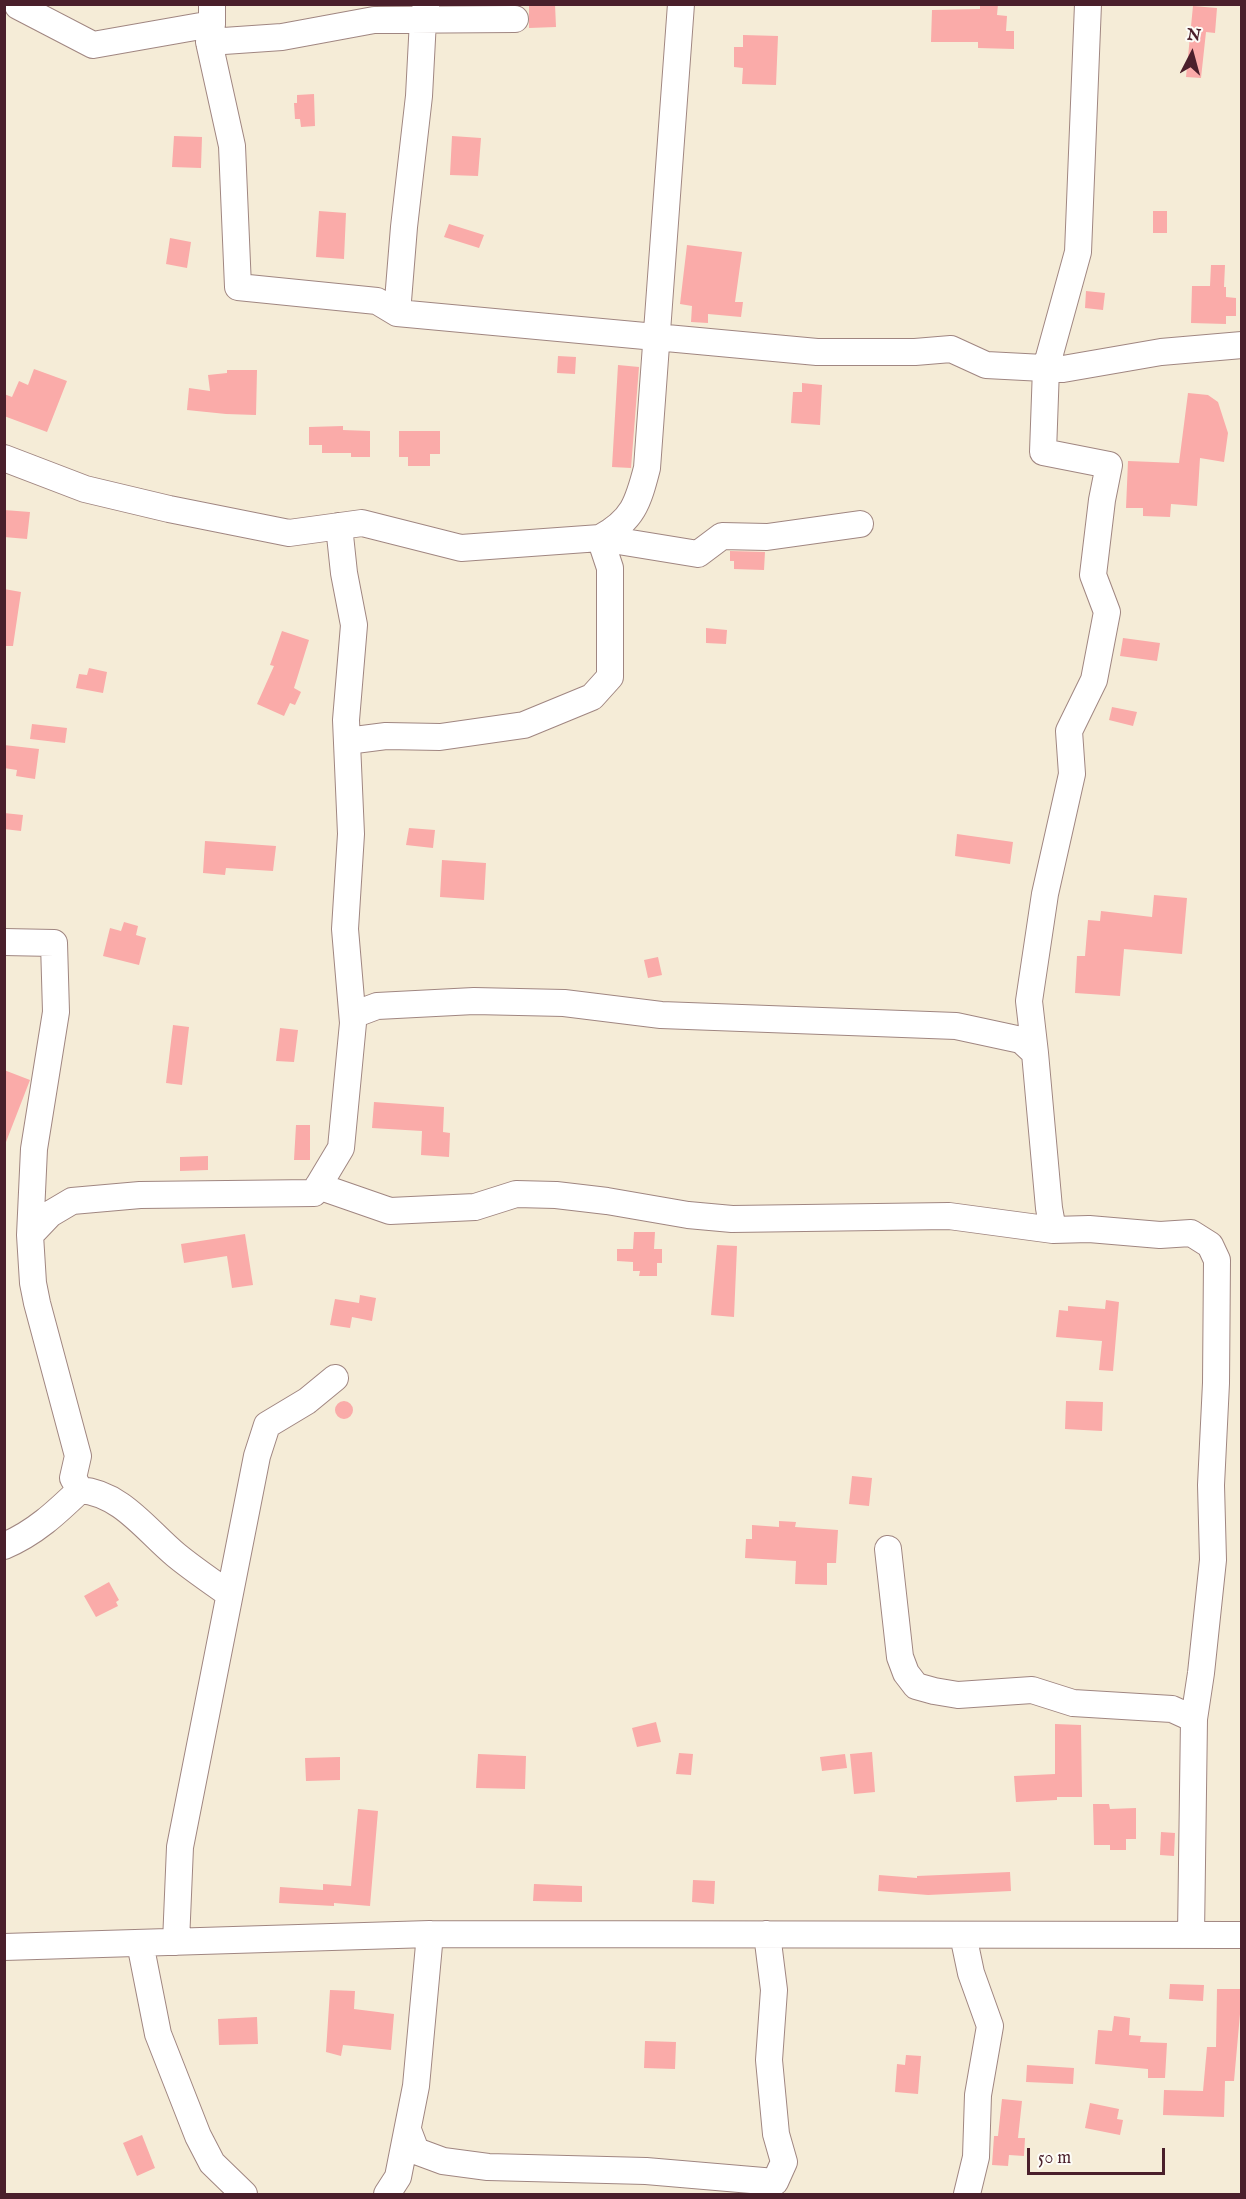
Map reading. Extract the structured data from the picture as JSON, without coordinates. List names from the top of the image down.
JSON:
{
  "scale_bar": "50 m",
  "north": "top"
}
